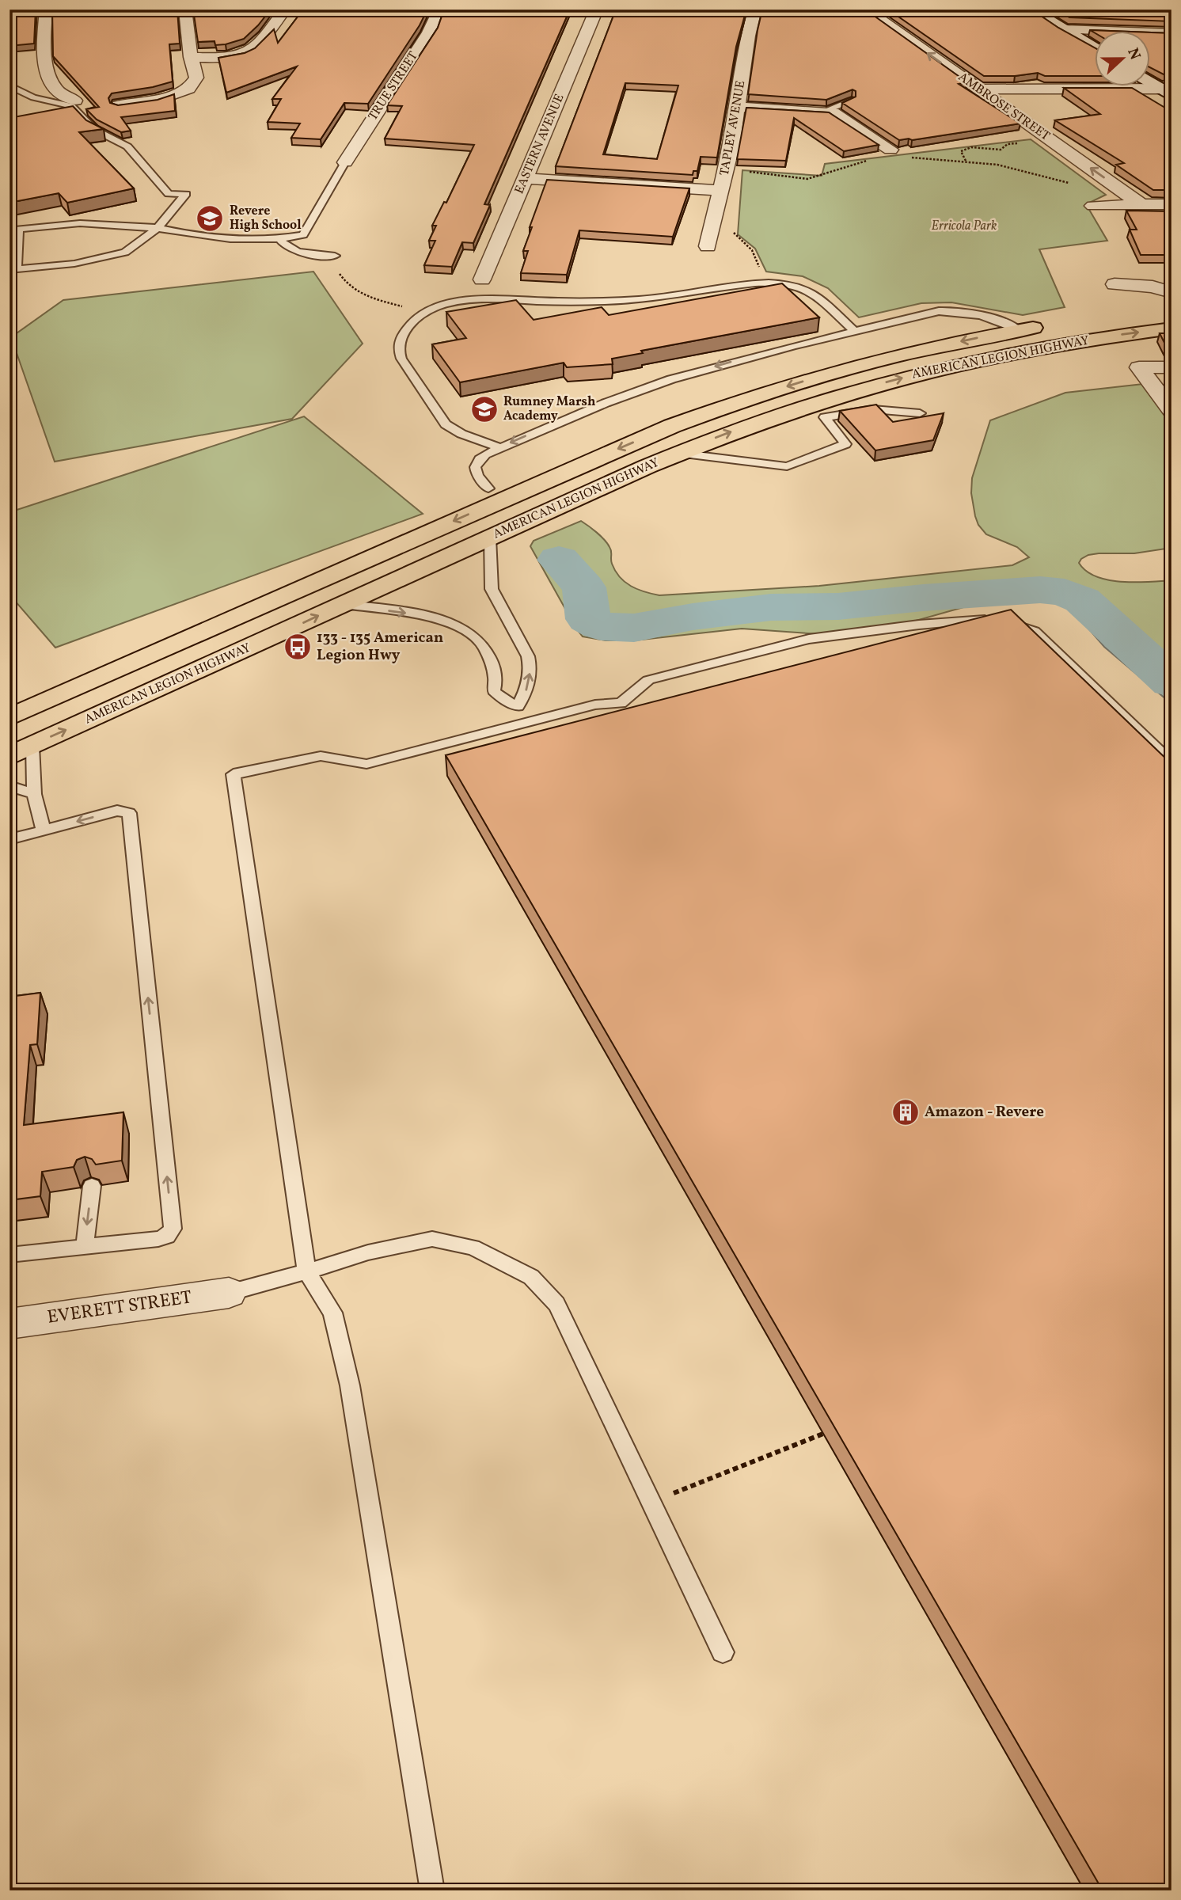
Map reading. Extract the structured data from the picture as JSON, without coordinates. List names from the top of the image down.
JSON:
{
  "streets": {
    "highway": ["AMERICAN LEGION HIGHWAY"],
    "street": [
      "TRUE STREET",
      "AMBROSE STREET",
      "TAPLEY AVENUE",
      "EASTERN AVENUE",
      "EVERETT STREET"
    ]
  },
  "parks": ["Erricola Park"],
  "places": {
    "school or university": ["Revere High School", "Rumney Marsh Academy"],
    "bus stop": ["133 - 135 American Legion Hwy"],
    "building": ["Amazon - Revere"]
  },
  "north": "right"
}
